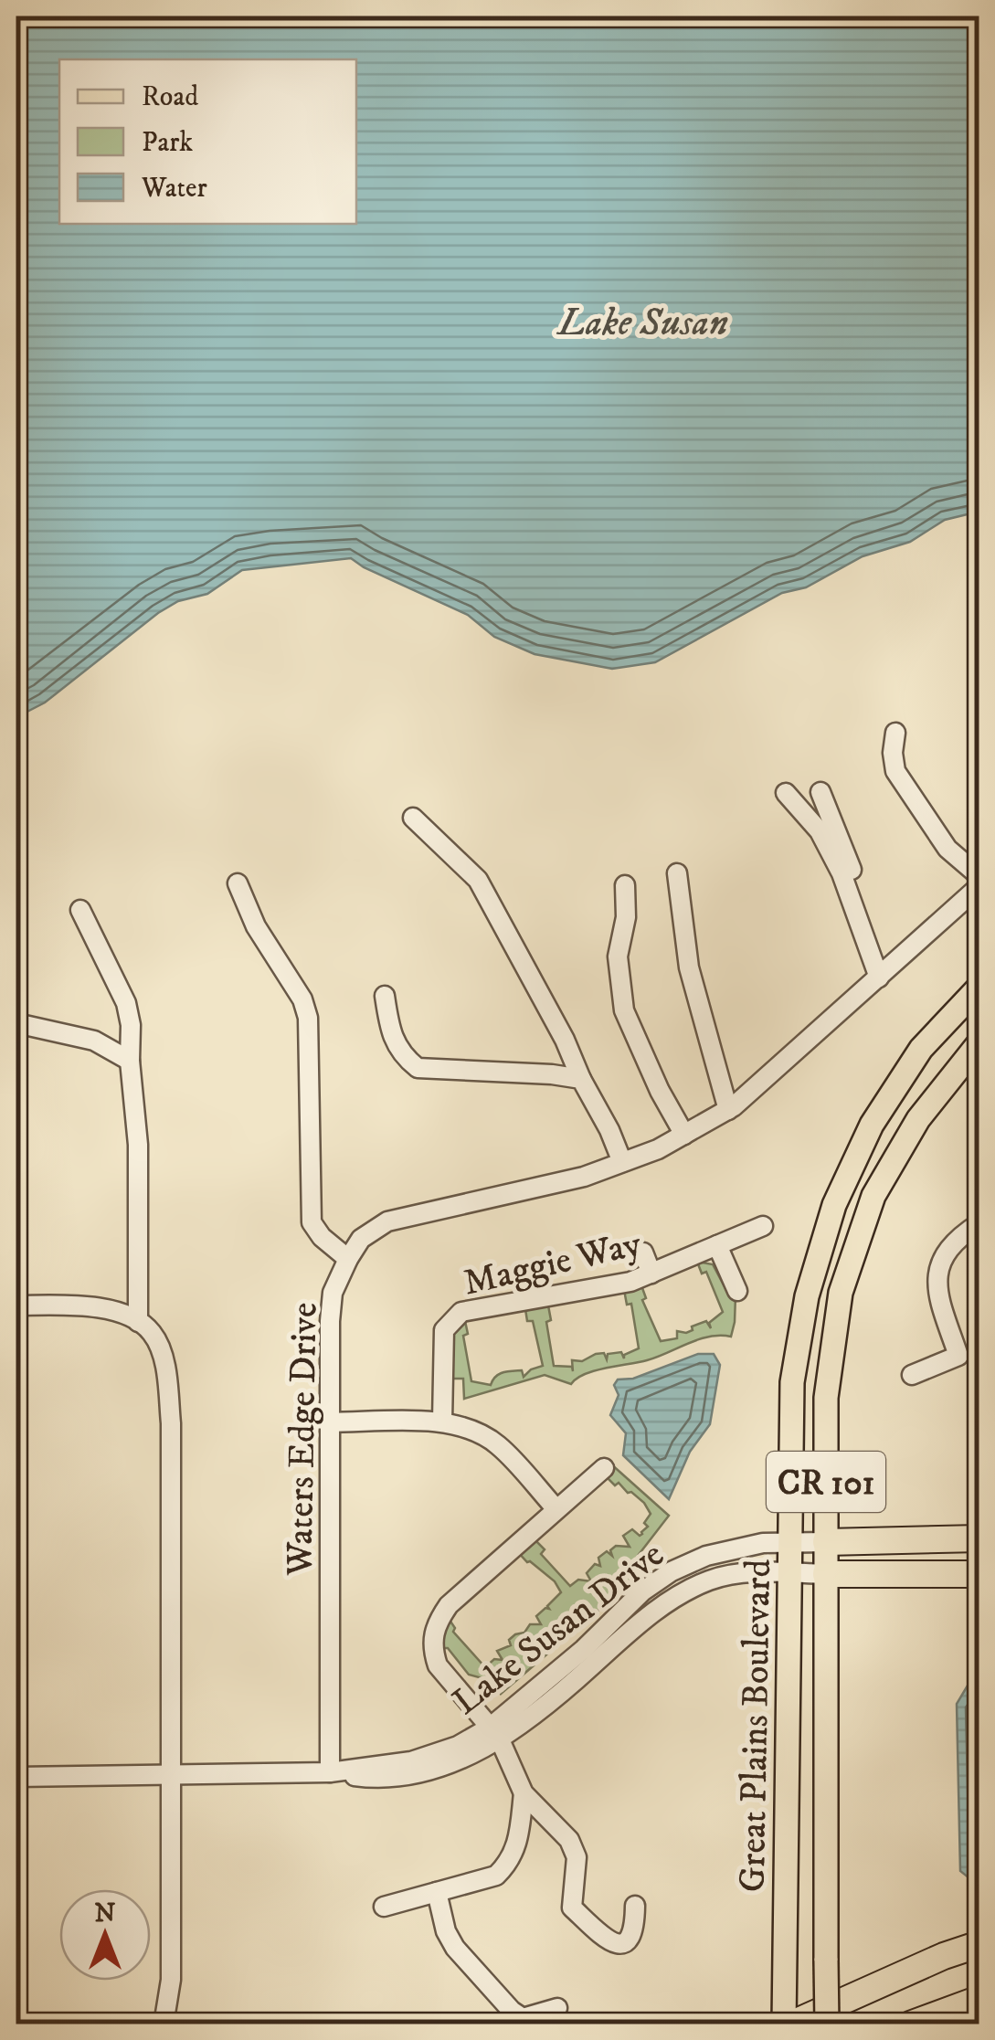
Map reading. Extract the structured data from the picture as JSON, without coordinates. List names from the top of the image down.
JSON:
{
  "streets": {
    "main road": ["CR 101", "Great Plains Boulevard"],
    "street": ["Maggie Way", "Waters Edge Drive", "Lake Susan Drive"]
  },
  "crossings": [
    ["Waters Edge Drive", "Lake Susan Drive"],
    ["Lake Susan Drive", "Great Plains Boulevard"]
  ],
  "water": ["Lake Susan"],
  "legend": ["Road", "Park", "Water"],
  "north": "top"
}
